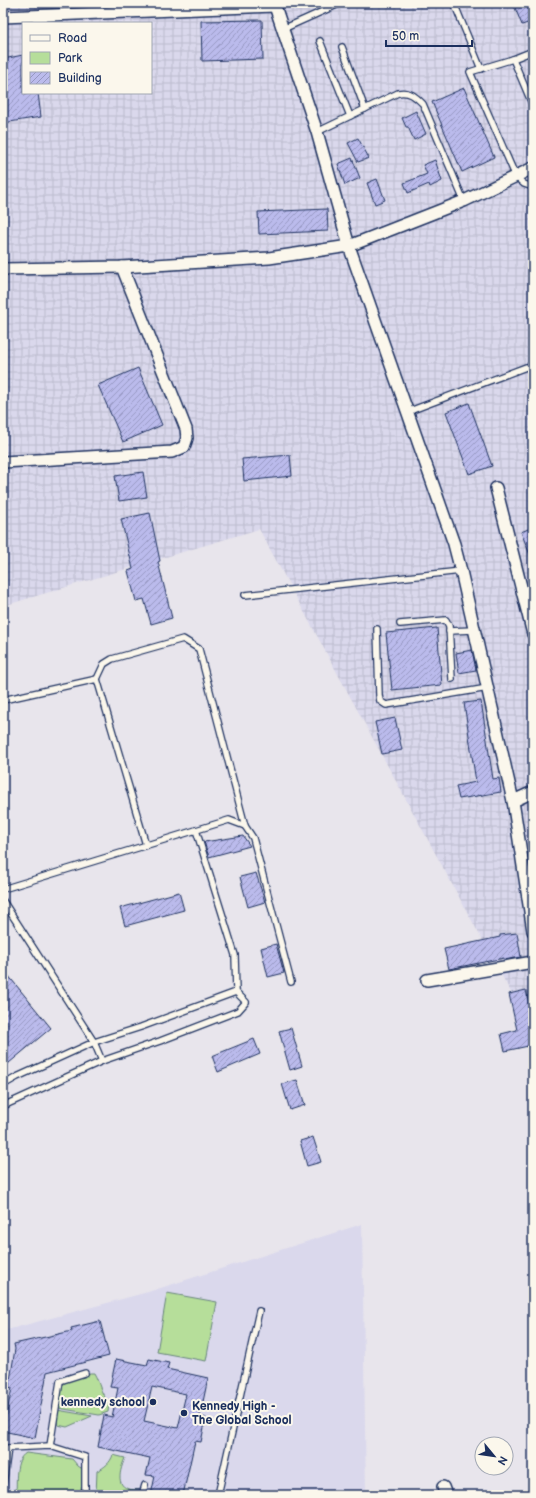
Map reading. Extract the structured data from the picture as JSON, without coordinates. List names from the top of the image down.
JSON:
{
  "places": ["kennedy school", "Kennedy High - The Global School"],
  "legend": ["Road", "Park", "Building"],
  "scale_bar": "50 m",
  "north": "bottom right"
}
